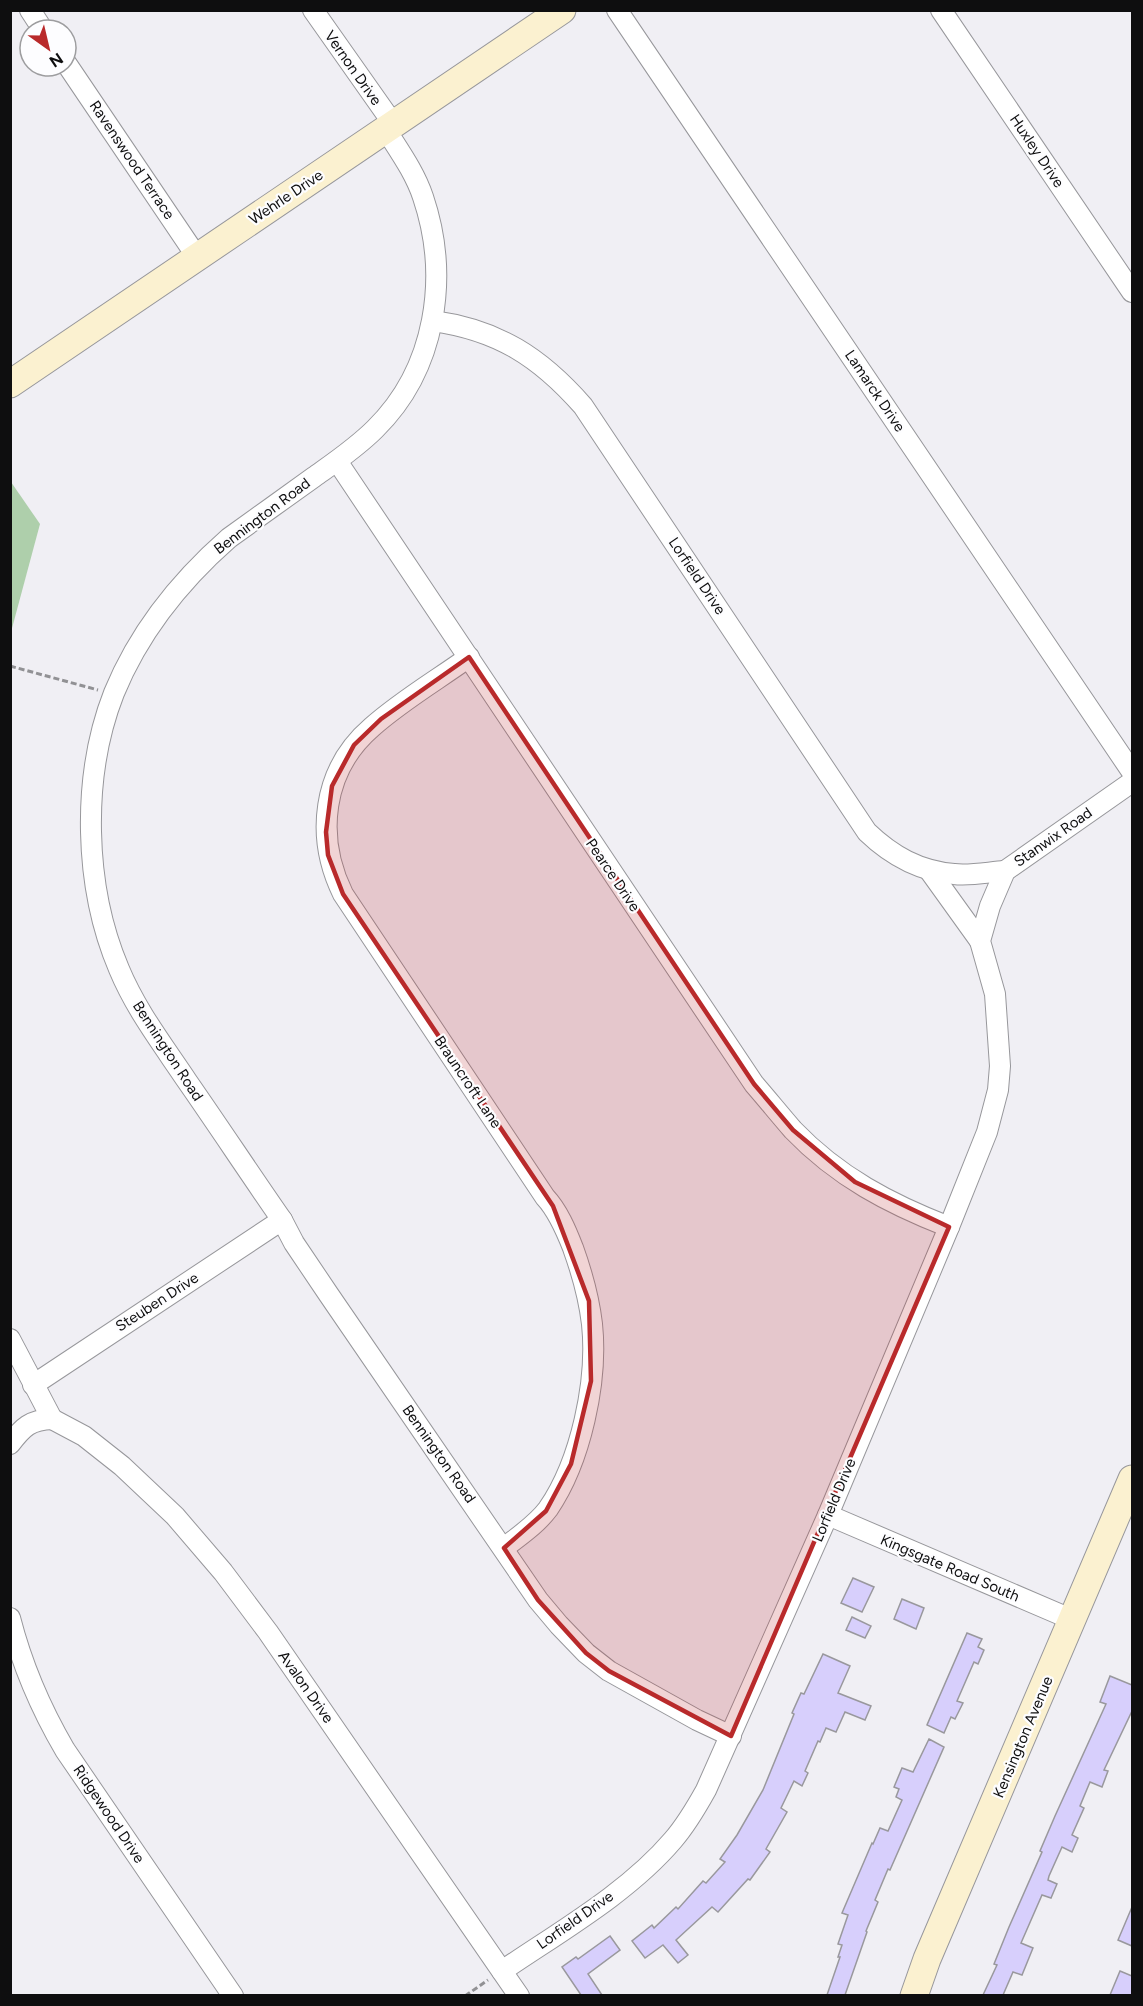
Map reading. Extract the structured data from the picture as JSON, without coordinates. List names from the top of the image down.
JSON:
{
  "streets": {
    "street": [
      "Vernon Drive",
      "Huxley Drive",
      "Ravenswood Terrace",
      "Wehrle Drive",
      "Lamarck Drive",
      "Bennington Road",
      "Lorfield Drive",
      "Stanwix Road",
      "Pearce Drive",
      "Brauncroft Lane",
      "Steuben Drive",
      "Kingsgate Road South",
      "Avalon Drive",
      "Kensington Avenue",
      "Ridgewood Drive"
    ]
  },
  "crossings": [
    ["Vernon Drive", "Wehrle Drive"],
    ["Vernon Drive", "Bennington Road"],
    ["Ravenswood Terrace", "Wehrle Drive"],
    ["Wehrle Drive", "Bennington Road"],
    ["Bennington Road", "Lorfield Drive"],
    ["Bennington Road", "Pearce Drive"],
    ["Bennington Road", "Brauncroft Lane"],
    ["Bennington Road", "Steuben Drive"],
    ["Lorfield Drive", "Stanwix Road"],
    ["Lorfield Drive", "Pearce Drive"],
    ["Lorfield Drive", "Kingsgate Road South"],
    ["Lorfield Drive", "Avalon Drive"],
    ["Pearce Drive", "Brauncroft Lane"],
    ["Kingsgate Road South", "Kensington Avenue"]
  ],
  "north": "bottom right"
}
